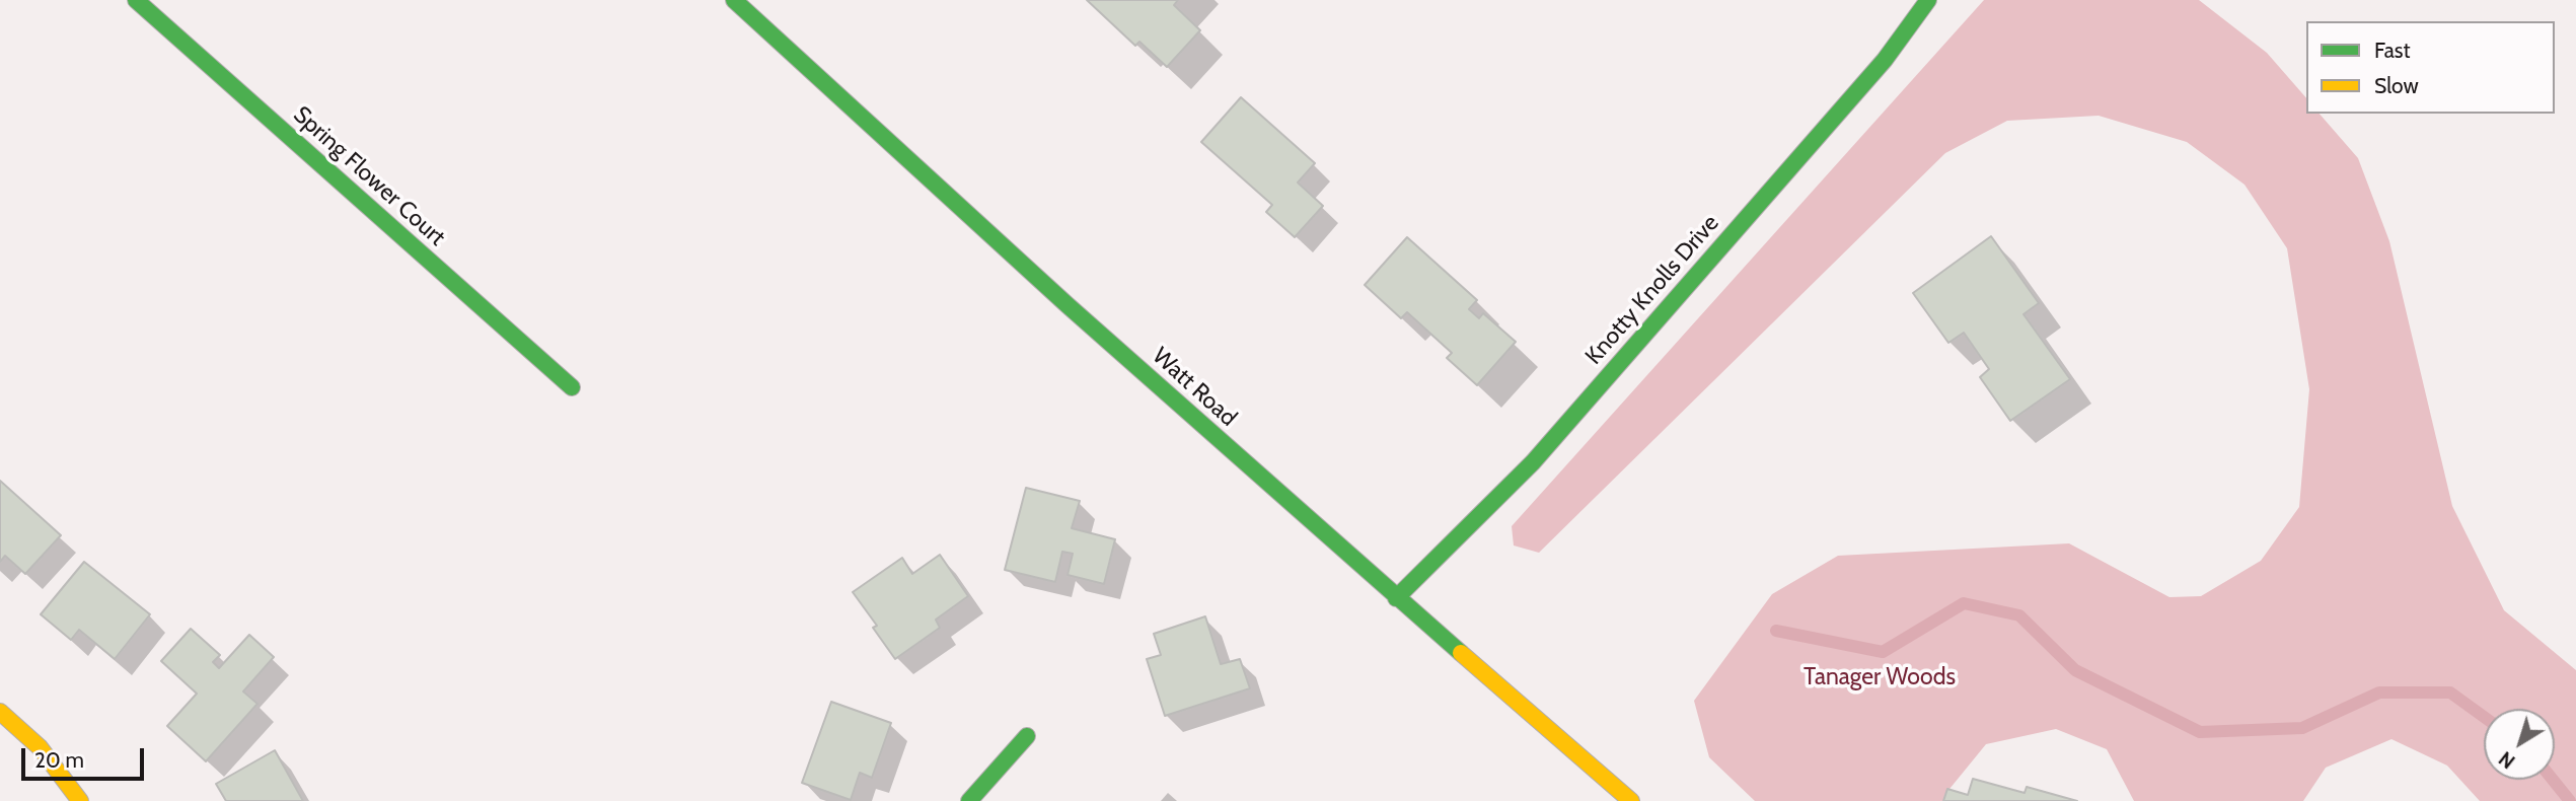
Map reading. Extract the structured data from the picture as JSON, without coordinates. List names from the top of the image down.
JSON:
{
  "streets": {
    "street": ["Spring Flower Court", "Knotty Knolls Drive", "Watt Road"]
  },
  "crossings": [
    ["Knotty Knolls Drive", "Watt Road"]
  ],
  "parks": ["Tanager Woods"],
  "legend": ["Fast", "Slow"],
  "scale_bar": "20 m",
  "north": "bottom left"
}
